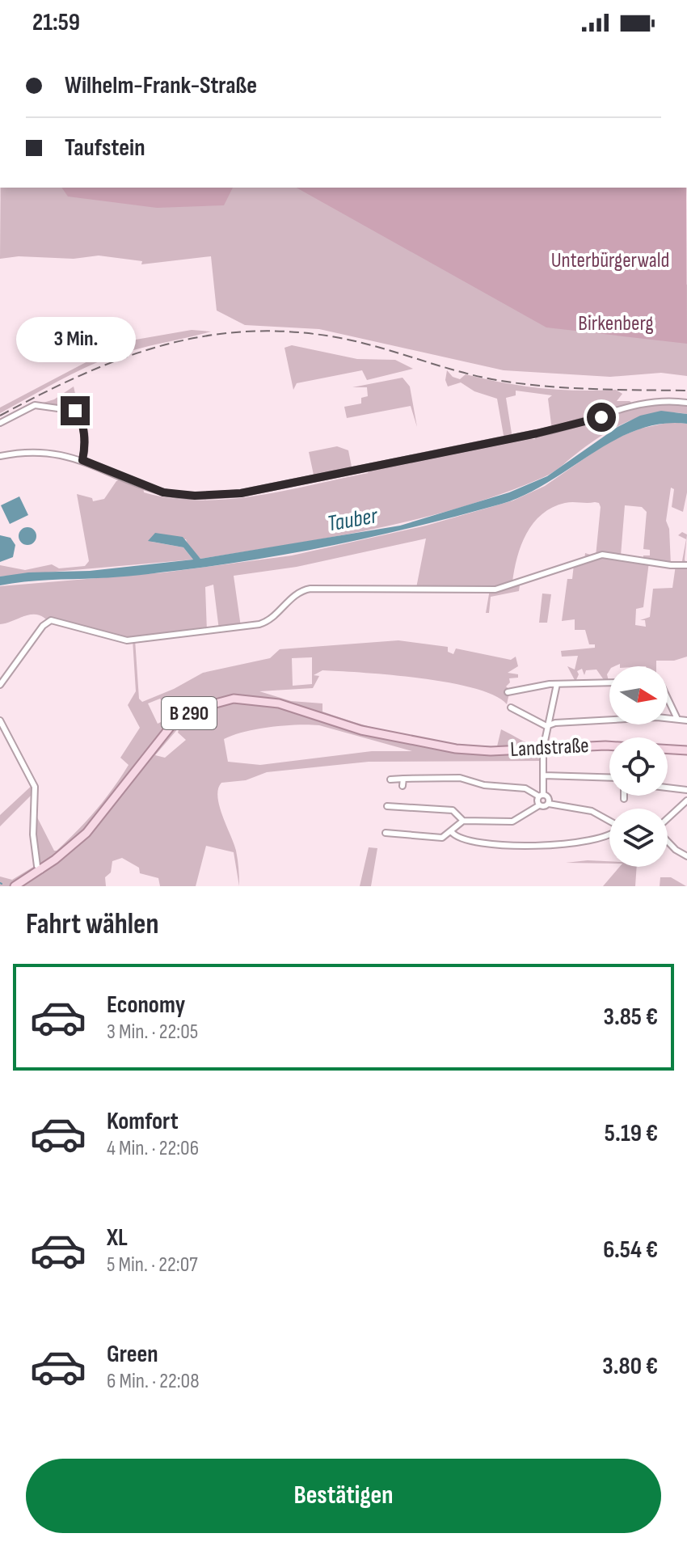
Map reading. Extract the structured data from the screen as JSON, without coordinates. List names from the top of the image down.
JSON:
{
  "streets": {
    "main road": ["B 290", "Landstraße"]
  },
  "crossings": [
    ["B 290", "Landstraße"]
  ],
  "water": ["Tauber"],
  "parks": ["Unterbürgerwald", "Birkenberg"],
  "north": "right",
  "page": {
    "status": "21:59",
    "banner": ["Wilhelm-Frank-Straße", "Taufstein"],
    "bubble": "3 Min.",
    "heading": "Fahrt wählen",
    "list": [
      {
        "name": "Economy",
        "note": "3 Min. · 22:05",
        "value": "3.85 €"
      },
      {
        "name": "Komfort",
        "note": "4 Min. · 22:06",
        "value": "5.19 €"
      },
      {
        "name": "XL",
        "note": "5 Min. · 22:07",
        "value": "6.54 €"
      },
      {
        "name": "Green",
        "note": "6 Min. · 22:08",
        "value": "3.80 €"
      }
    ],
    "buttons": "Bestätigen"
  }
}
